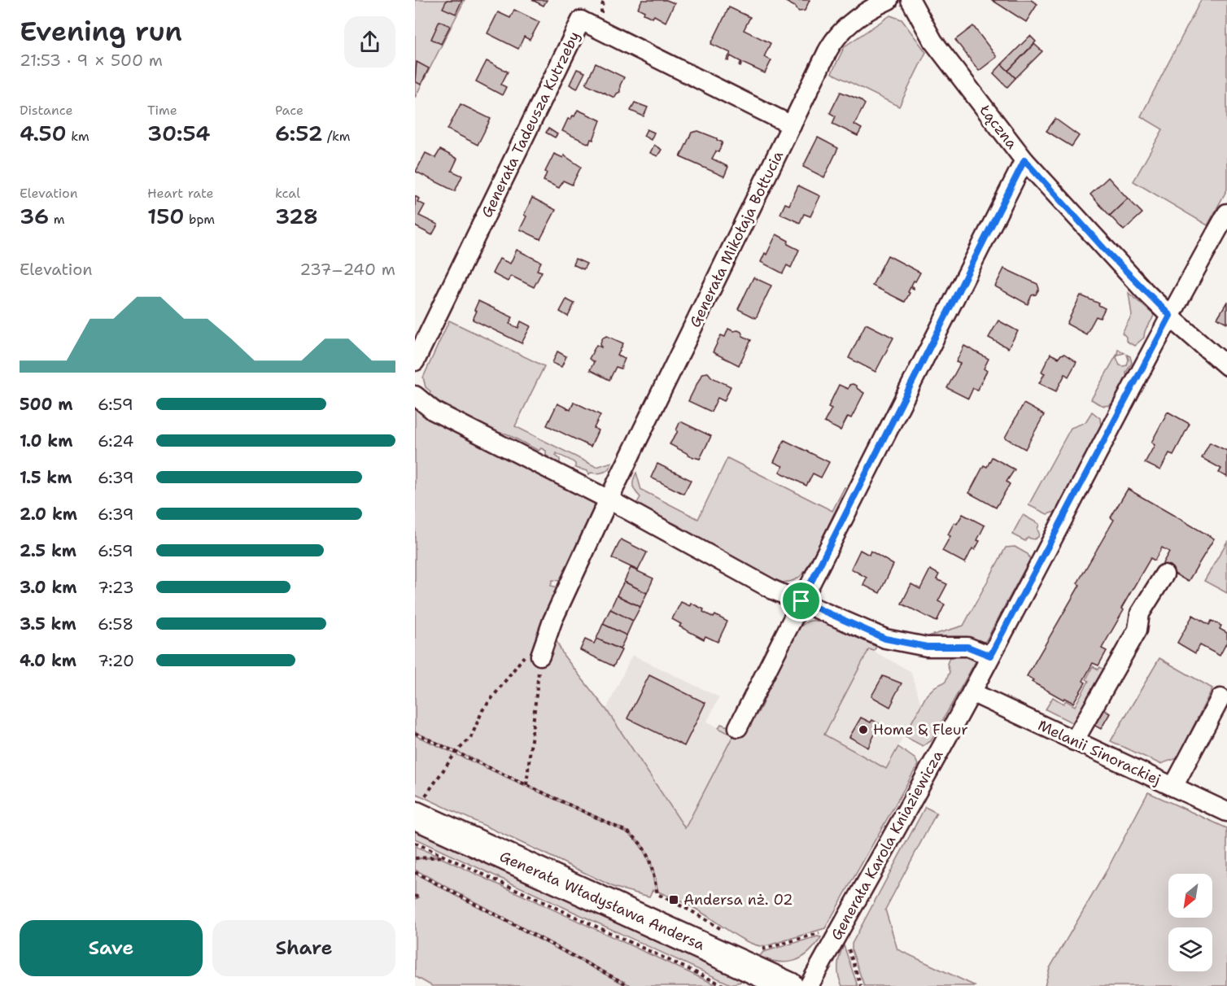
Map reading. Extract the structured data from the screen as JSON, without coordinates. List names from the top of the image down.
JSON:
{
  "streets": {
    "main road": ["Generała Władysława Andersa"],
    "street": [
      "Generała Tadeusza Kutrzeby",
      "Łączna",
      "Generała Mikołaja Bołtucia",
      "Melanii Sinorackiej",
      "Generała Karola Kniaziewicza"
    ]
  },
  "crossings": [
    ["Generała Tadeusza Kutrzeby", "Generała Mikołaja Bołtucia"],
    ["Łączna", "Generała Karola Kniaziewicza"],
    ["Melanii Sinorackiej", "Generała Karola Kniaziewicza"]
  ],
  "places": {
    "other": ["Home & Fleur"],
    "transit": ["Andersa nż. 02"]
  },
  "north": "bottom left",
  "page": {
    "heading": ["Evening run", "21:53 · 9 × 500 m"],
    "stats": [
      ["Distance", "4.50 km"],
      ["Time", "30:54"],
      ["Pace", "6:52 /km"],
      ["Elevation", "36 m"],
      ["Heart rate", "150 bpm"],
      ["kcal", "328"]
    ],
    "chart": ["Elevation", "237–240 m"],
    "list": [
      {
        "name": "500 m",
        "note": "6:59"
      },
      {
        "name": "1.0 km",
        "note": "6:24"
      },
      {
        "name": "1.5 km",
        "note": "6:39"
      },
      {
        "name": "2.0 km",
        "note": "6:39"
      },
      {
        "name": "2.5 km",
        "note": "6:59"
      },
      {
        "name": "3.0 km",
        "note": "7:23"
      },
      {
        "name": "3.5 km",
        "note": "6:58"
      },
      {
        "name": "4.0 km",
        "note": "7:20"
      }
    ],
    "buttons": ["Save", "Share"]
  }
}
